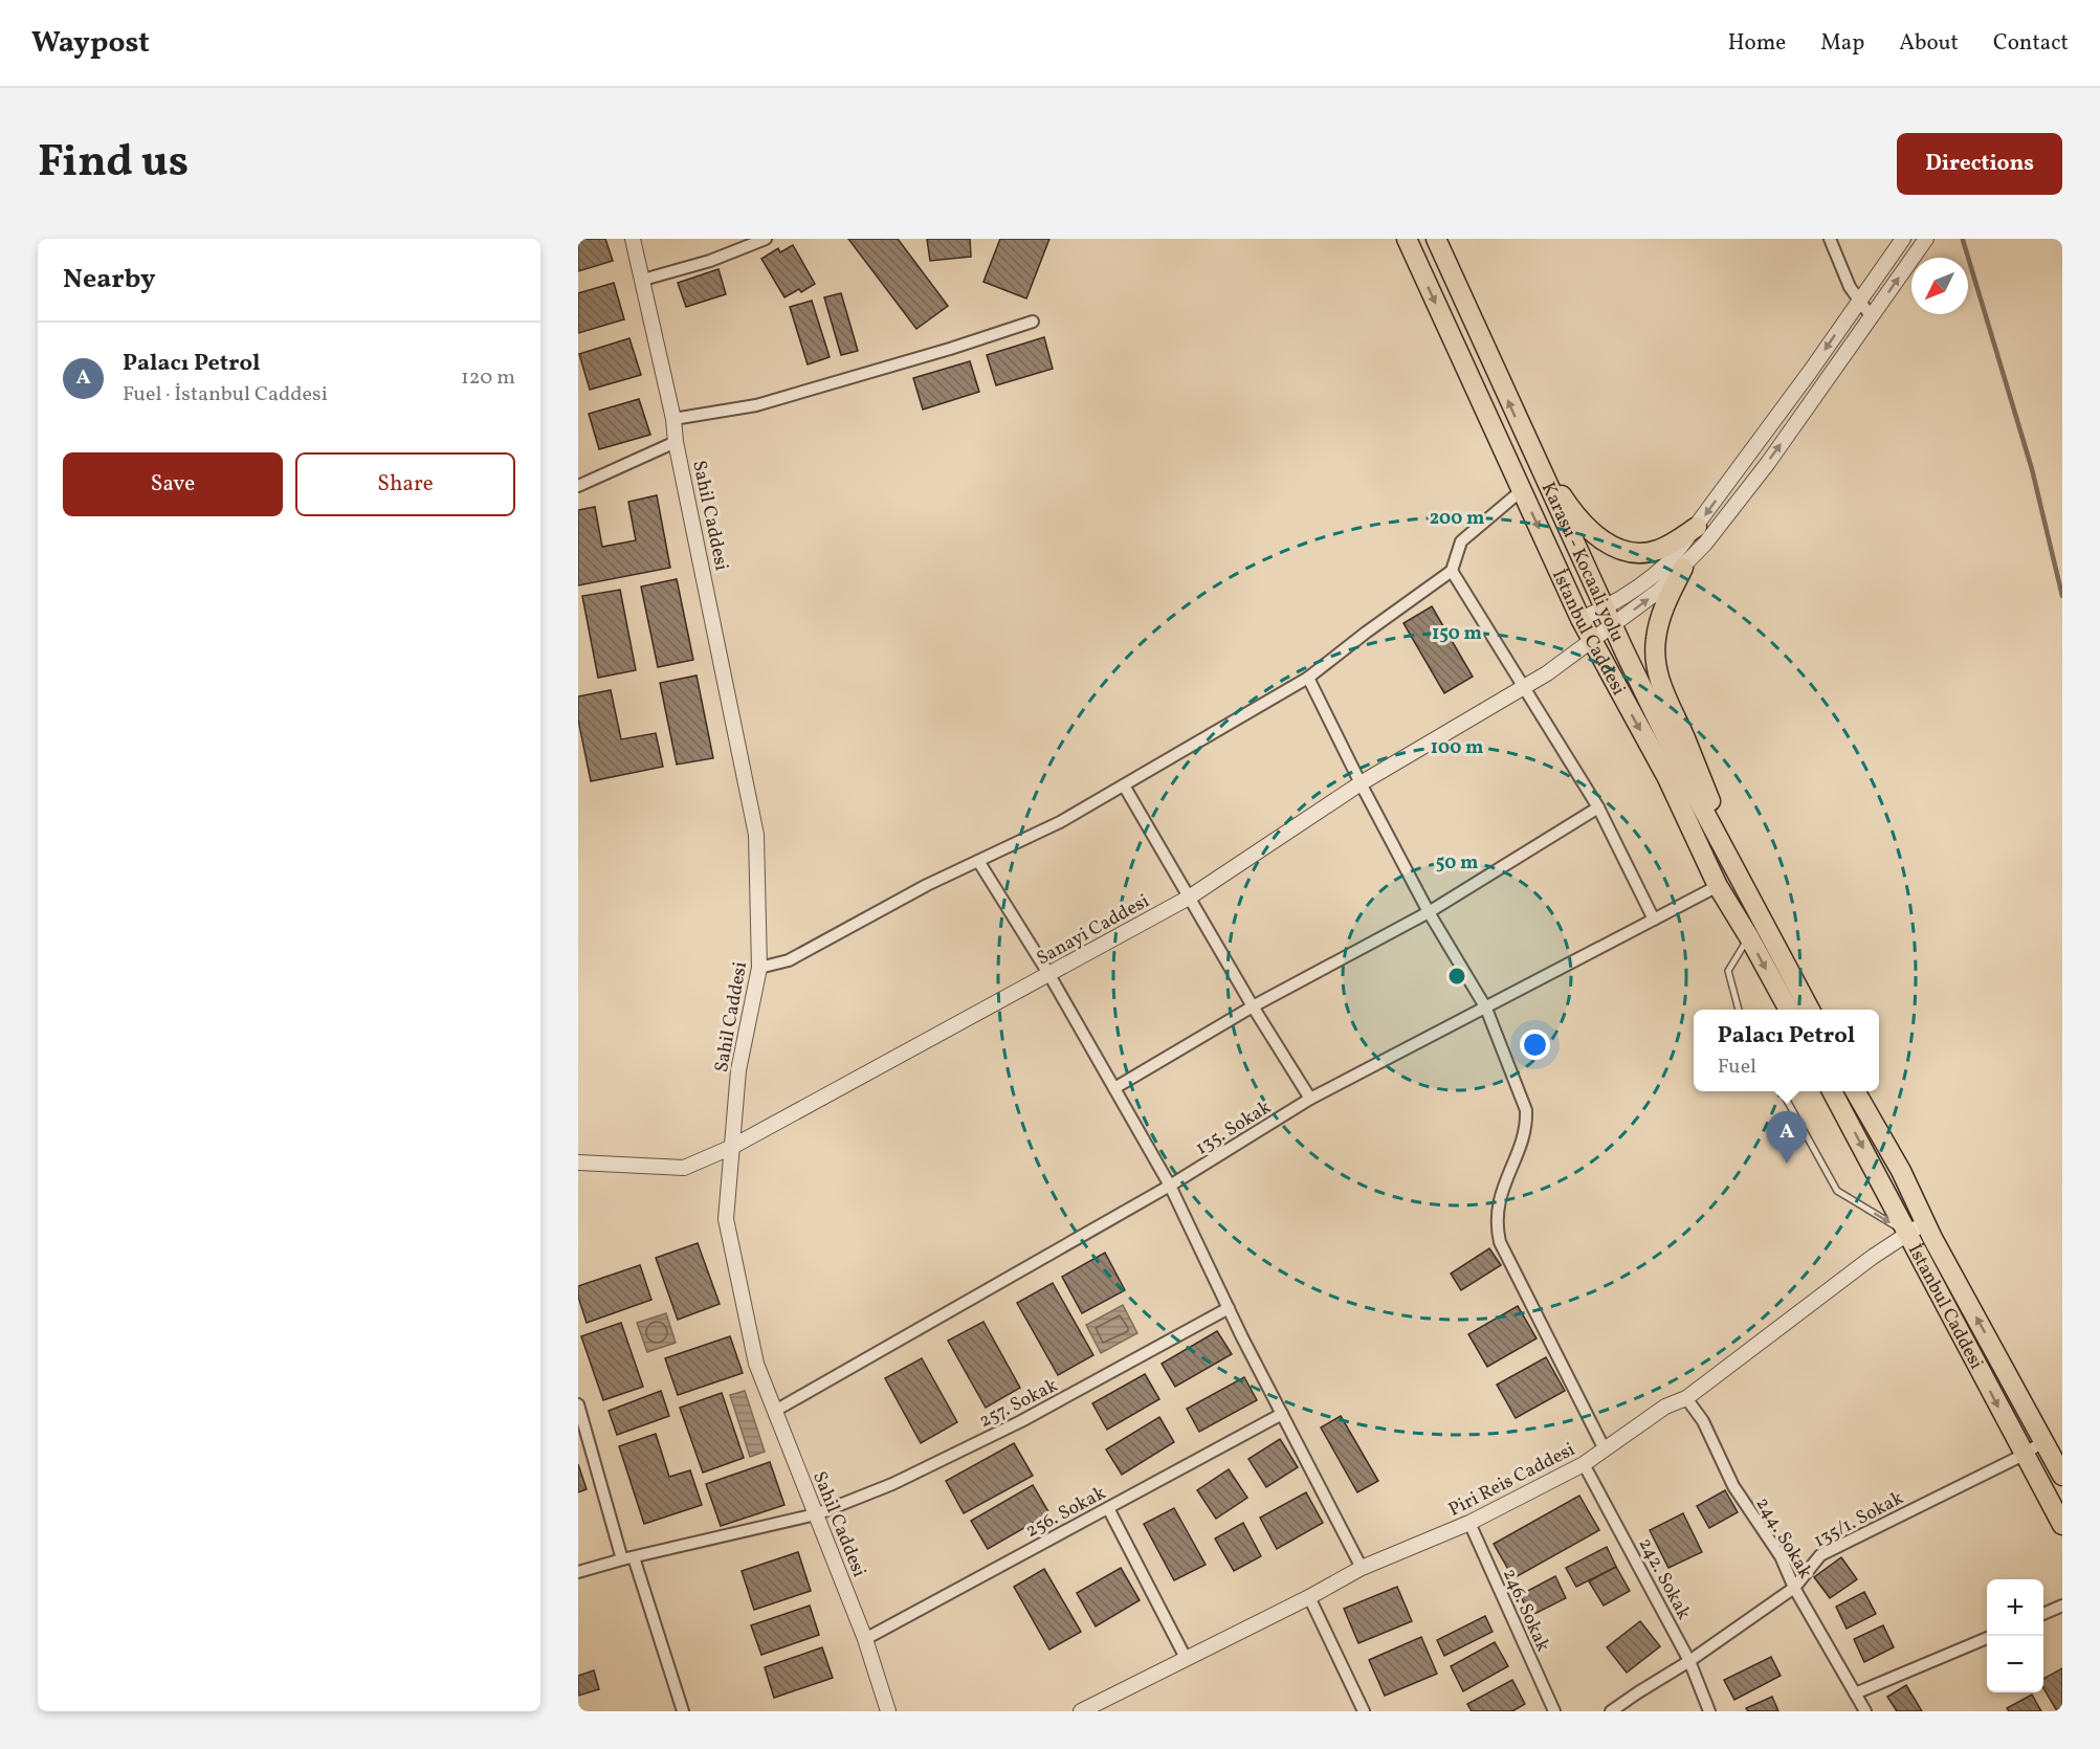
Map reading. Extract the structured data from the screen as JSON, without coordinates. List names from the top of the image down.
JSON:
{
  "streets": {
    "highway": ["Karasu - Kocaali yolu", "İstanbul Caddesi"],
    "street": [
      "Sahil Caddesi",
      "Sanayi Caddesi",
      "135. Sokak",
      "257. Sokak",
      "Piri Reis Caddesi",
      "256. Sokak",
      "135/1. Sokak",
      "244. Sokak",
      "242. Sokak",
      "246. Sokak"
    ]
  },
  "crossings": [
    ["Sahil Caddesi", "Sanayi Caddesi"],
    ["Sahil Caddesi", "135. Sokak"],
    ["Sahil Caddesi", "257. Sokak"],
    ["Sahil Caddesi", "256. Sokak"],
    ["Karasu - Kocaali yolu", "Sanayi Caddesi"],
    ["İstanbul Caddesi", "Sanayi Caddesi"],
    ["İstanbul Caddesi", "135. Sokak"],
    ["İstanbul Caddesi", "Piri Reis Caddesi"],
    ["İstanbul Caddesi", "135/1. Sokak"],
    ["Piri Reis Caddesi", "244. Sokak"],
    ["Piri Reis Caddesi", "242. Sokak"],
    ["Piri Reis Caddesi", "246. Sokak"],
    ["135/1. Sokak", "244. Sokak"],
    ["135/1. Sokak", "242. Sokak"]
  ],
  "north": "bottom left",
  "page": {
    "header": "Waypost",
    "nav": [
      "Home",
      "Map",
      "About",
      "Contact"
    ],
    "title": "Find us",
    "buttons": [
      "Directions",
      ["Save", "Share"]
    ],
    "heading": "Nearby",
    "list": [
      {
        "mark": "A",
        "name": "Palacı Petrol",
        "note": "Fuel · İstanbul Caddesi",
        "value": "120 m"
      }
    ],
    "popup": ["Palacı Petrol", "Fuel"],
    "pins": "A",
    "map_buttons": ["+", "−"]
  },
  "rings": [
    "200 m",
    "150 m",
    "100 m",
    "50 m"
  ]
}
